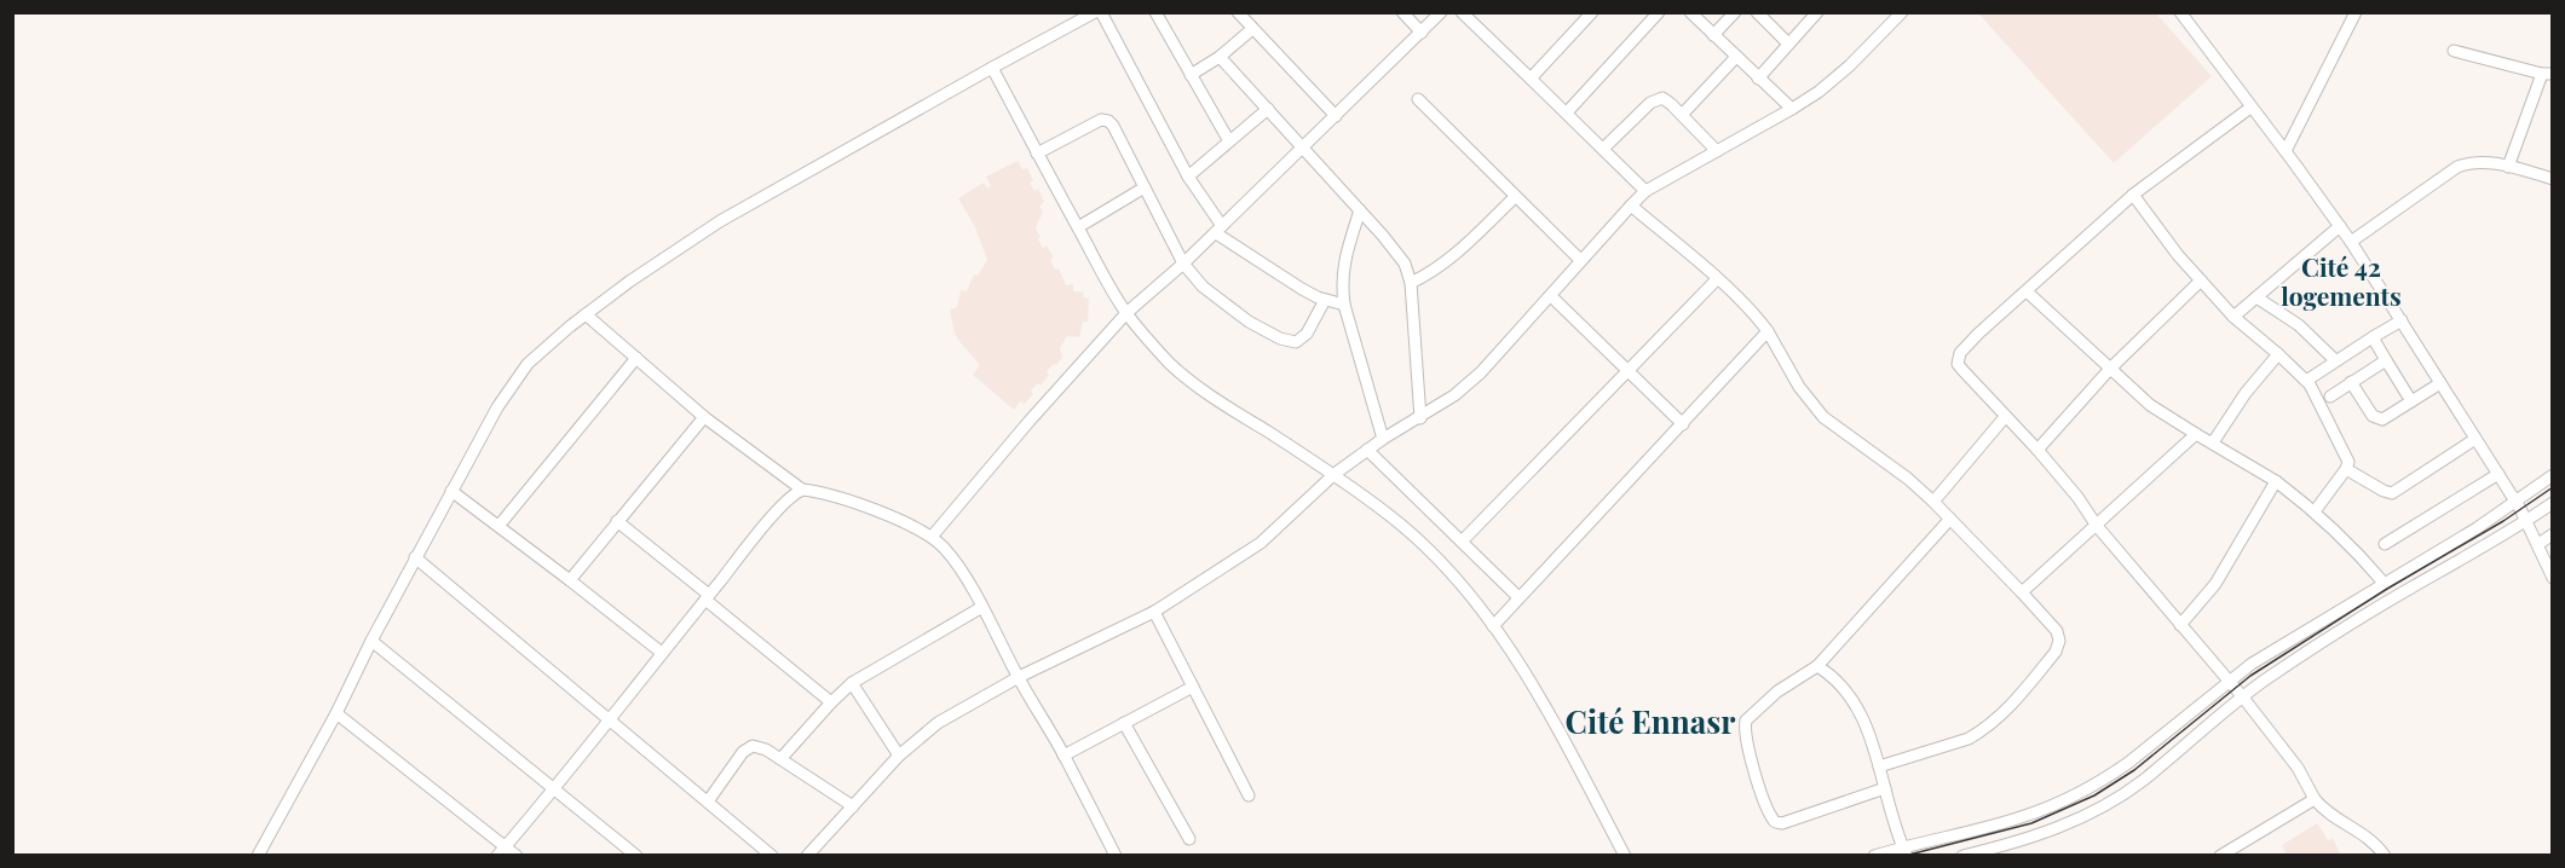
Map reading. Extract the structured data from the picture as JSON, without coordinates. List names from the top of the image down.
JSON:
{
  "districts": ["Cité 42 logements", "Cité Ennasr"]
}
